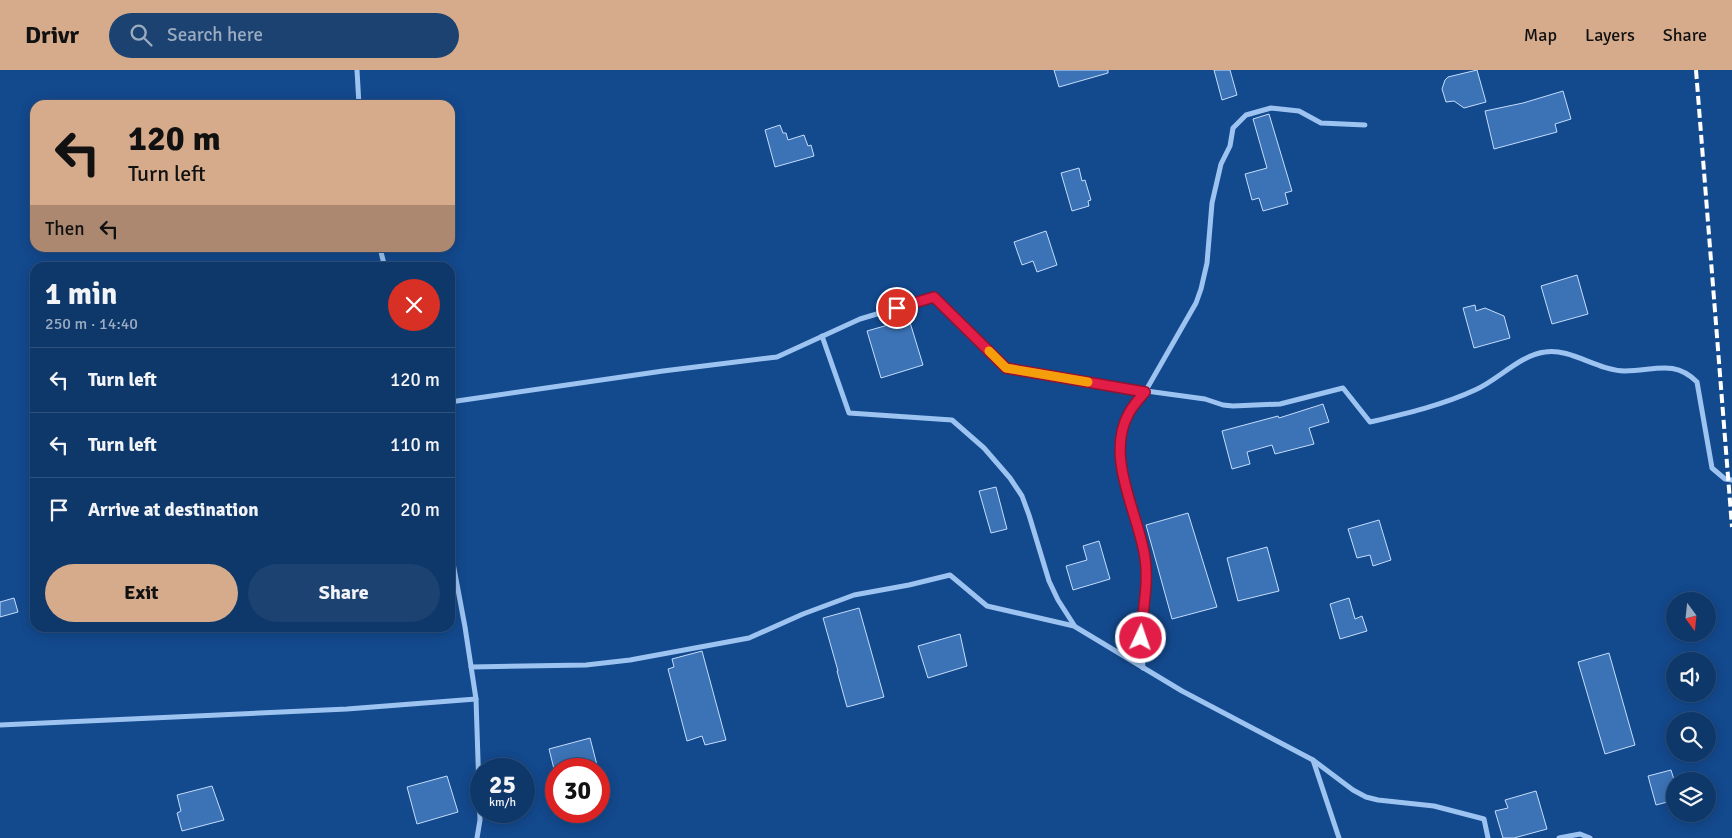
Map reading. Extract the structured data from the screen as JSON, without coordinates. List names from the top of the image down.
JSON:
{
  "north": "bottom",
  "page": {
    "header": "Drivr",
    "search": "Search here",
    "nav": ["Map", "Layers", "Share"],
    "turn": ["120 m", "Turn left"],
    "then": "Then",
    "heading": ["1 min", "250 m · 14:40"],
    "list": [
      {
        "name": "Turn left",
        "value": "120 m"
      },
      {
        "name": "Turn left",
        "value": "110 m"
      },
      {
        "name": "Arrive at destination",
        "value": "20 m"
      }
    ],
    "buttons": ["Exit", "Share"],
    "speed": "25 km/h",
    "limit": "30"
  }
}
